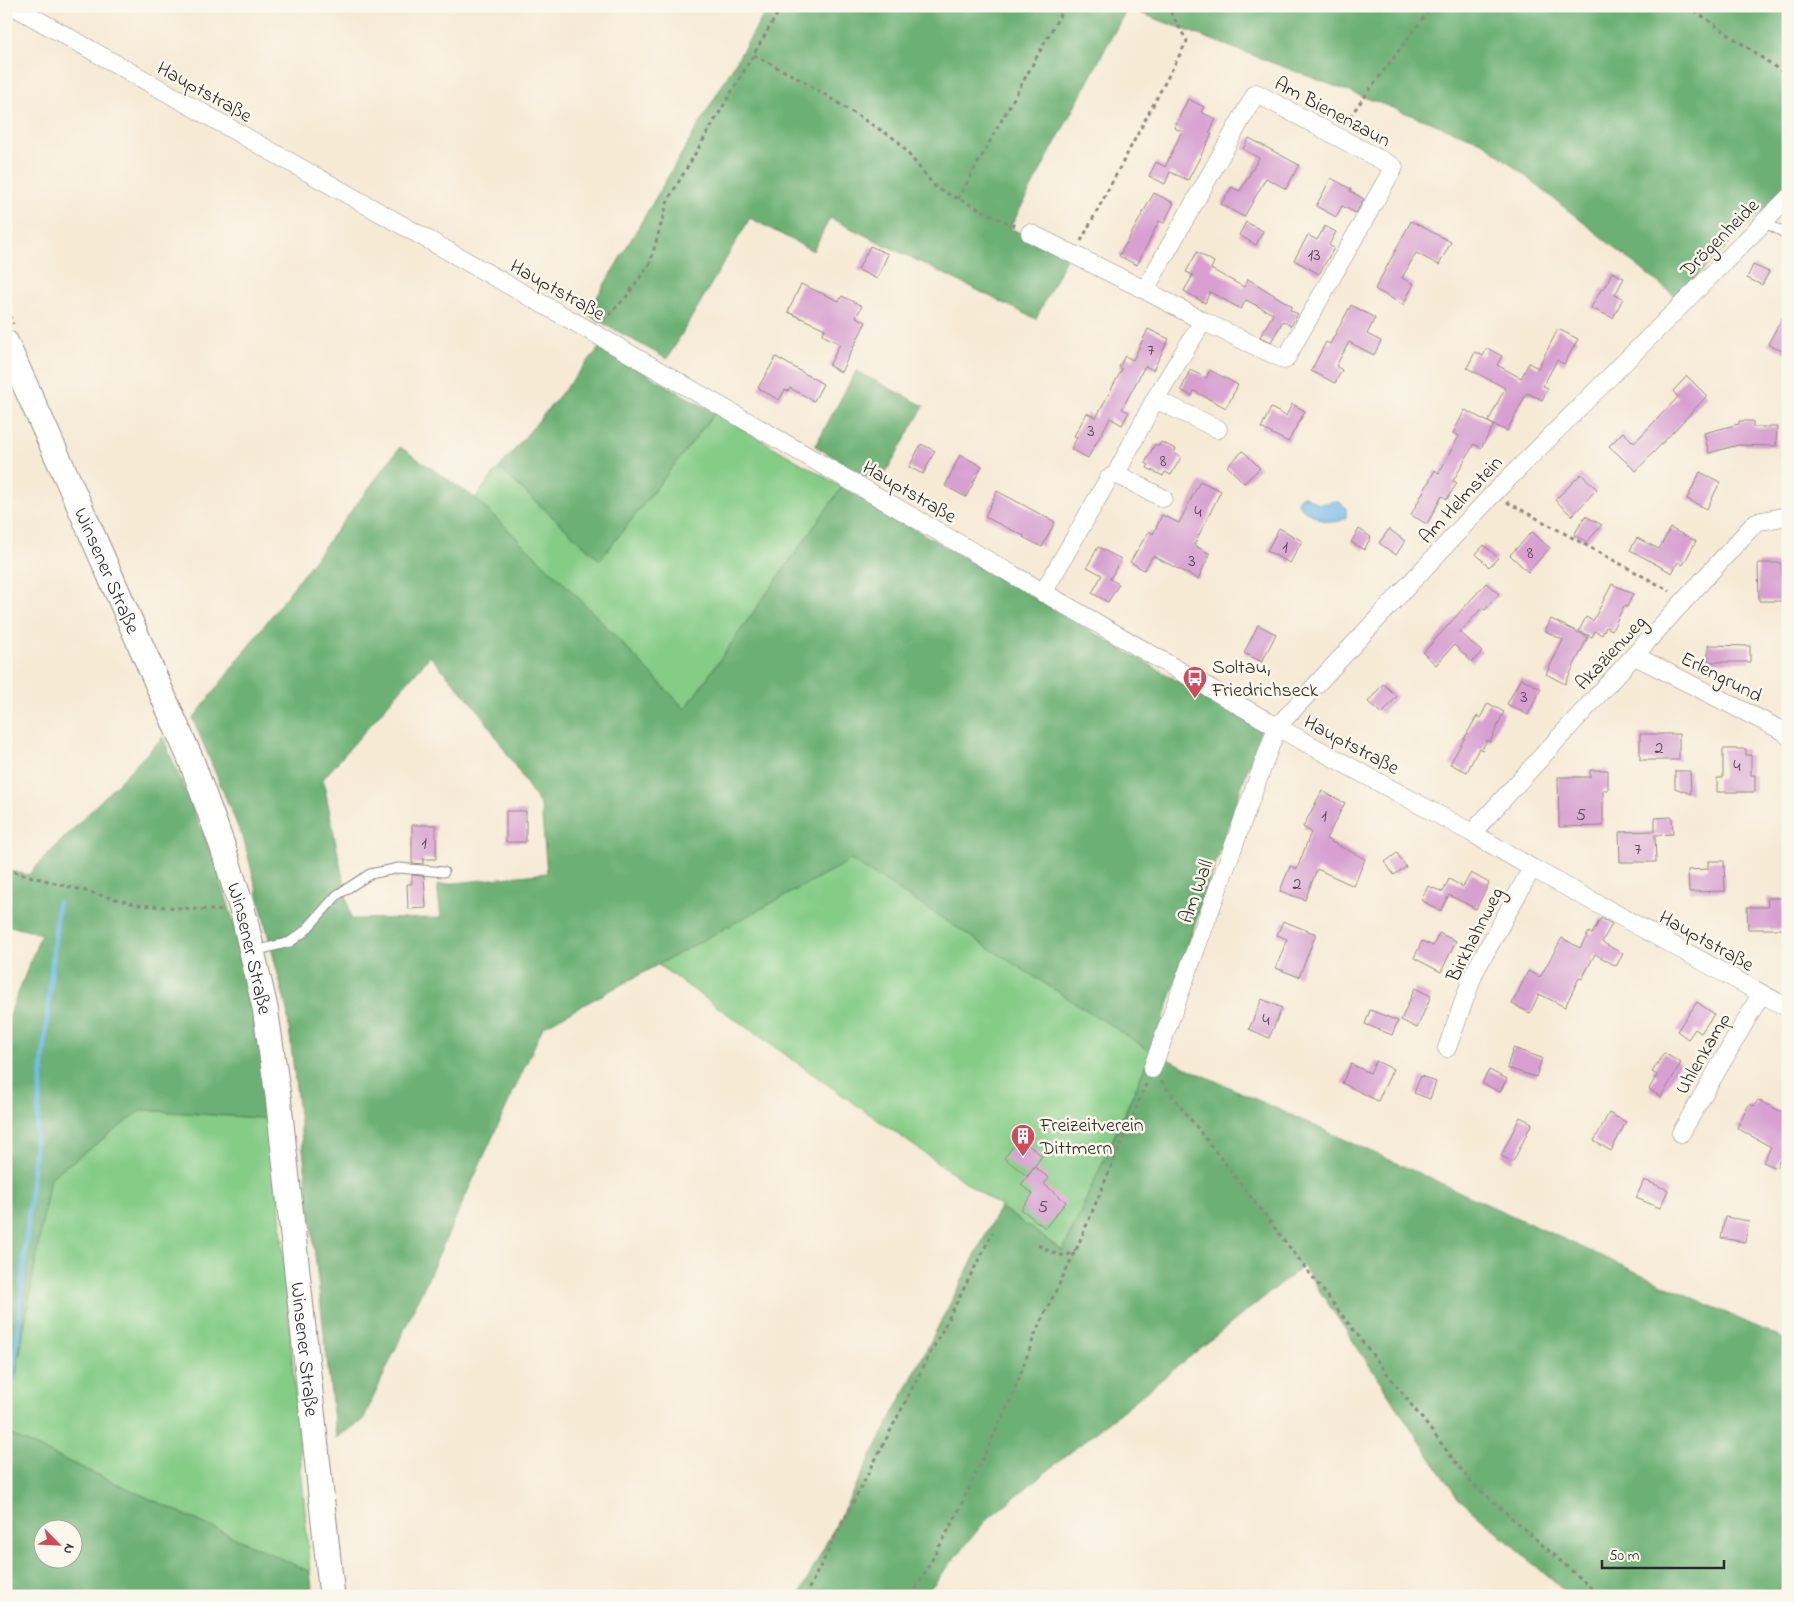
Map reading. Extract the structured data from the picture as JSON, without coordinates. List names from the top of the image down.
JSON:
{
  "streets": {
    "main road": ["Winsener Straße"],
    "street": [
      "Hauptstraße",
      "Am Bienenzaun",
      "Drögenheide",
      "Am Helmstein",
      "Akazienweg",
      "Erlengrund",
      "Am Wall",
      "Birkhahnweg",
      "Uhlenkamp"
    ]
  },
  "crossings": [
    ["Hauptstraße", "Am Helmstein"],
    ["Hauptstraße", "Akazienweg"],
    ["Hauptstraße", "Am Wall"],
    ["Hauptstraße", "Birkhahnweg"],
    ["Hauptstraße", "Uhlenkamp"],
    ["Drögenheide", "Am Helmstein"],
    ["Am Helmstein", "Am Wall"],
    ["Akazienweg", "Erlengrund"]
  ],
  "places": {
    "bus stop": ["Soltau, Friedrichseck"],
    "building": ["Freizeitverein Dittmern"]
  },
  "house_numbers": [
    "13",
    "7",
    "3",
    "8",
    "4",
    "1",
    "8",
    "3",
    "3",
    "2",
    "4",
    "5",
    "1",
    "1",
    "7",
    "2",
    "4",
    "5"
  ],
  "scale_bar": "50 m",
  "north": "bottom right"
}
